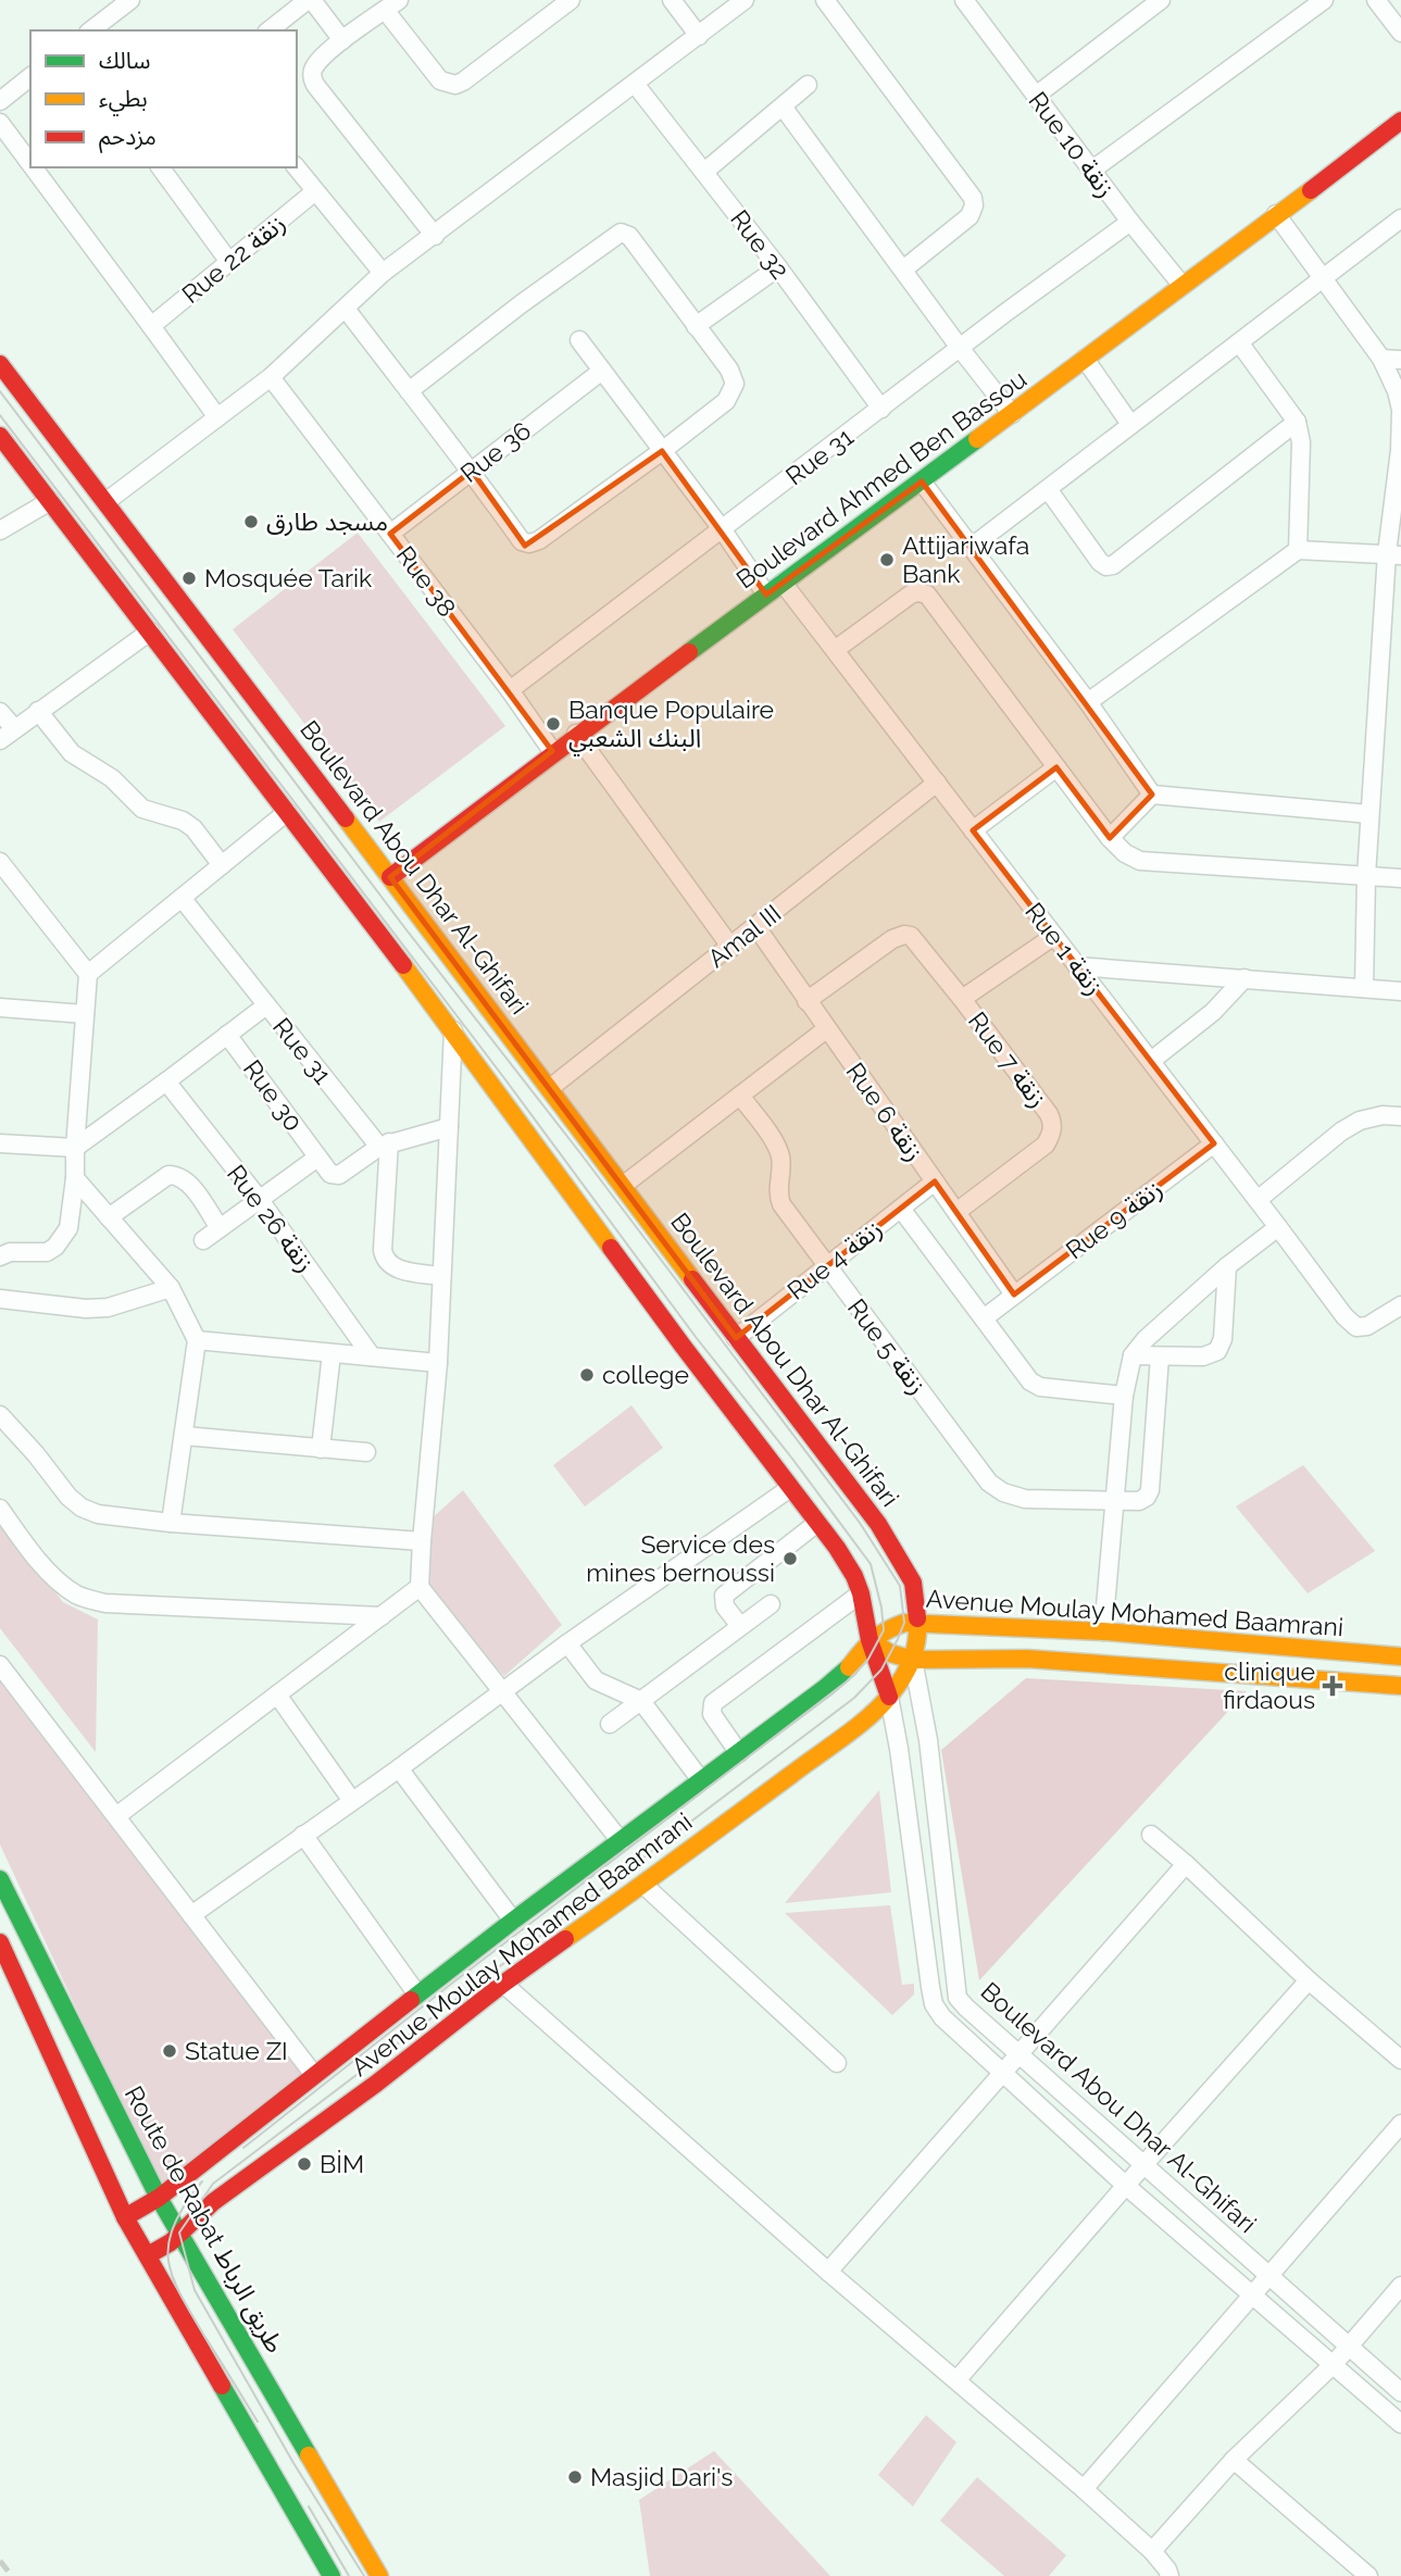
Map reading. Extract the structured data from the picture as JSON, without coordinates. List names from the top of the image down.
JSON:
{
  "streets": {
    "street": [
      "Rue 10 زنقة",
      "Rue 32",
      "Rue 22 زنقة",
      "Rue 36",
      "Rue 31",
      "Boulevard Ahmed Ben Bassou",
      "Rue 38",
      "Boulevard Abou Dhar Al-Ghifari",
      "Amal III",
      "Rue 1 زنقة",
      "Rue 7 زنقة",
      "Rue 30",
      "Rue 6 زنقة",
      "Rue 26 زنقة",
      "Rue 9 زنقة",
      "Rue 4 زنقة",
      "Rue 5 زنقة",
      "Avenue Moulay Mohamed Baamrani",
      "Route de Rabat طريق الرباط"
    ]
  },
  "crossings": [
    ["Rue 10 زنقة", "Rue 31"],
    ["Rue 10 زنقة", "Boulevard Ahmed Ben Bassou"],
    ["Rue 32", "Rue 31"],
    ["Rue 36", "Rue 38"],
    ["Rue 31", "Rue 38"],
    ["Boulevard Ahmed Ben Bassou", "Rue 38"],
    ["Boulevard Ahmed Ben Bassou", "Boulevard Abou Dhar Al-Ghifari"],
    ["Boulevard Ahmed Ben Bassou", "Rue 1 زنقة"],
    ["Boulevard Abou Dhar Al-Ghifari", "Amal III"],
    ["Boulevard Abou Dhar Al-Ghifari", "Rue 4 زنقة"],
    ["Boulevard Abou Dhar Al-Ghifari", "Avenue Moulay Mohamed Baamrani"],
    ["Amal III", "Rue 1 زنقة"],
    ["Amal III", "Rue 6 زنقة"],
    ["Rue 1 زنقة", "Rue 7 زنقة"],
    ["Rue 1 زنقة", "Rue 9 زنقة"],
    ["Rue 7 زنقة", "Rue 6 زنقة"],
    ["Rue 6 زنقة", "Rue 9 زنقة"],
    ["Rue 6 زنقة", "Rue 4 زنقة"],
    ["Rue 4 زنقة", "Rue 5 زنقة"],
    ["Avenue Moulay Mohamed Baamrani", "Route de Rabat طريق الرباط"]
  ],
  "places": {
    "other": [
      "مسجد طارق",
      "Attijariwafa Bank",
      "Mosquée Tarik",
      "Banque Populaire البنك الشعبي",
      "college",
      "Service des mines bernoussi",
      "Statue ZI",
      "BİM",
      "Masjid Dari's"
    ],
    "health": ["clinique firdaous"]
  },
  "legend": ["سالك", "بطيء", "مزدحم"]
}
